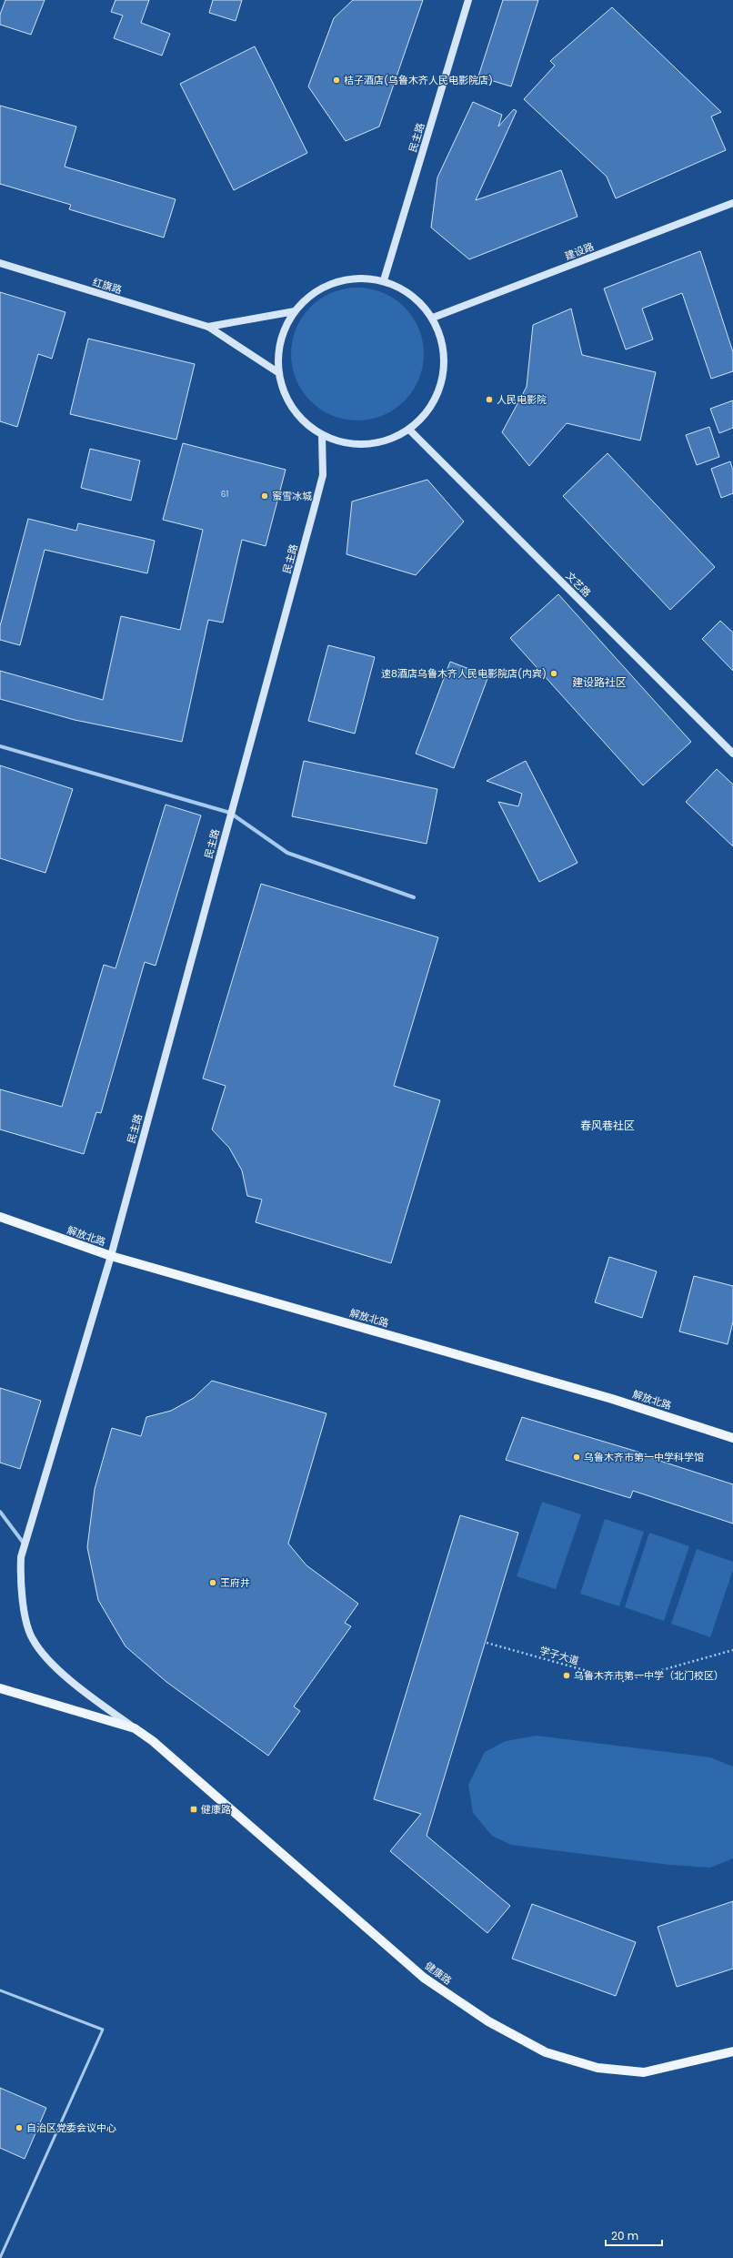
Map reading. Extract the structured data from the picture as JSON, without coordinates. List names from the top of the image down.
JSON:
{
  "streets": {
    "main road": ["解放北路", "健康路"],
    "street": [
      "民主路",
      "建设路",
      "红旗路",
      "文艺路"
    ],
    "path": ["学子大道"]
  },
  "crossings": [
    ["民主路", "解放北路"],
    ["民主路", "健康路"]
  ],
  "districts": ["建设路社区", "春风巷社区"],
  "places": {
    "other": [
      "桔子酒店(乌鲁木齐人民电影院店)",
      "人民电影院",
      "蜜雪冰城",
      "速8酒店乌鲁木齐人民电影院店(内宾)",
      "乌鲁木齐市第一中学科学馆",
      "王府井",
      "乌鲁木齐市第一中学（北门校区）",
      "自治区党委会议中心"
    ],
    "transit": ["健康路"]
  },
  "house_numbers": ["61"],
  "scale_bar": "20 m"
}
